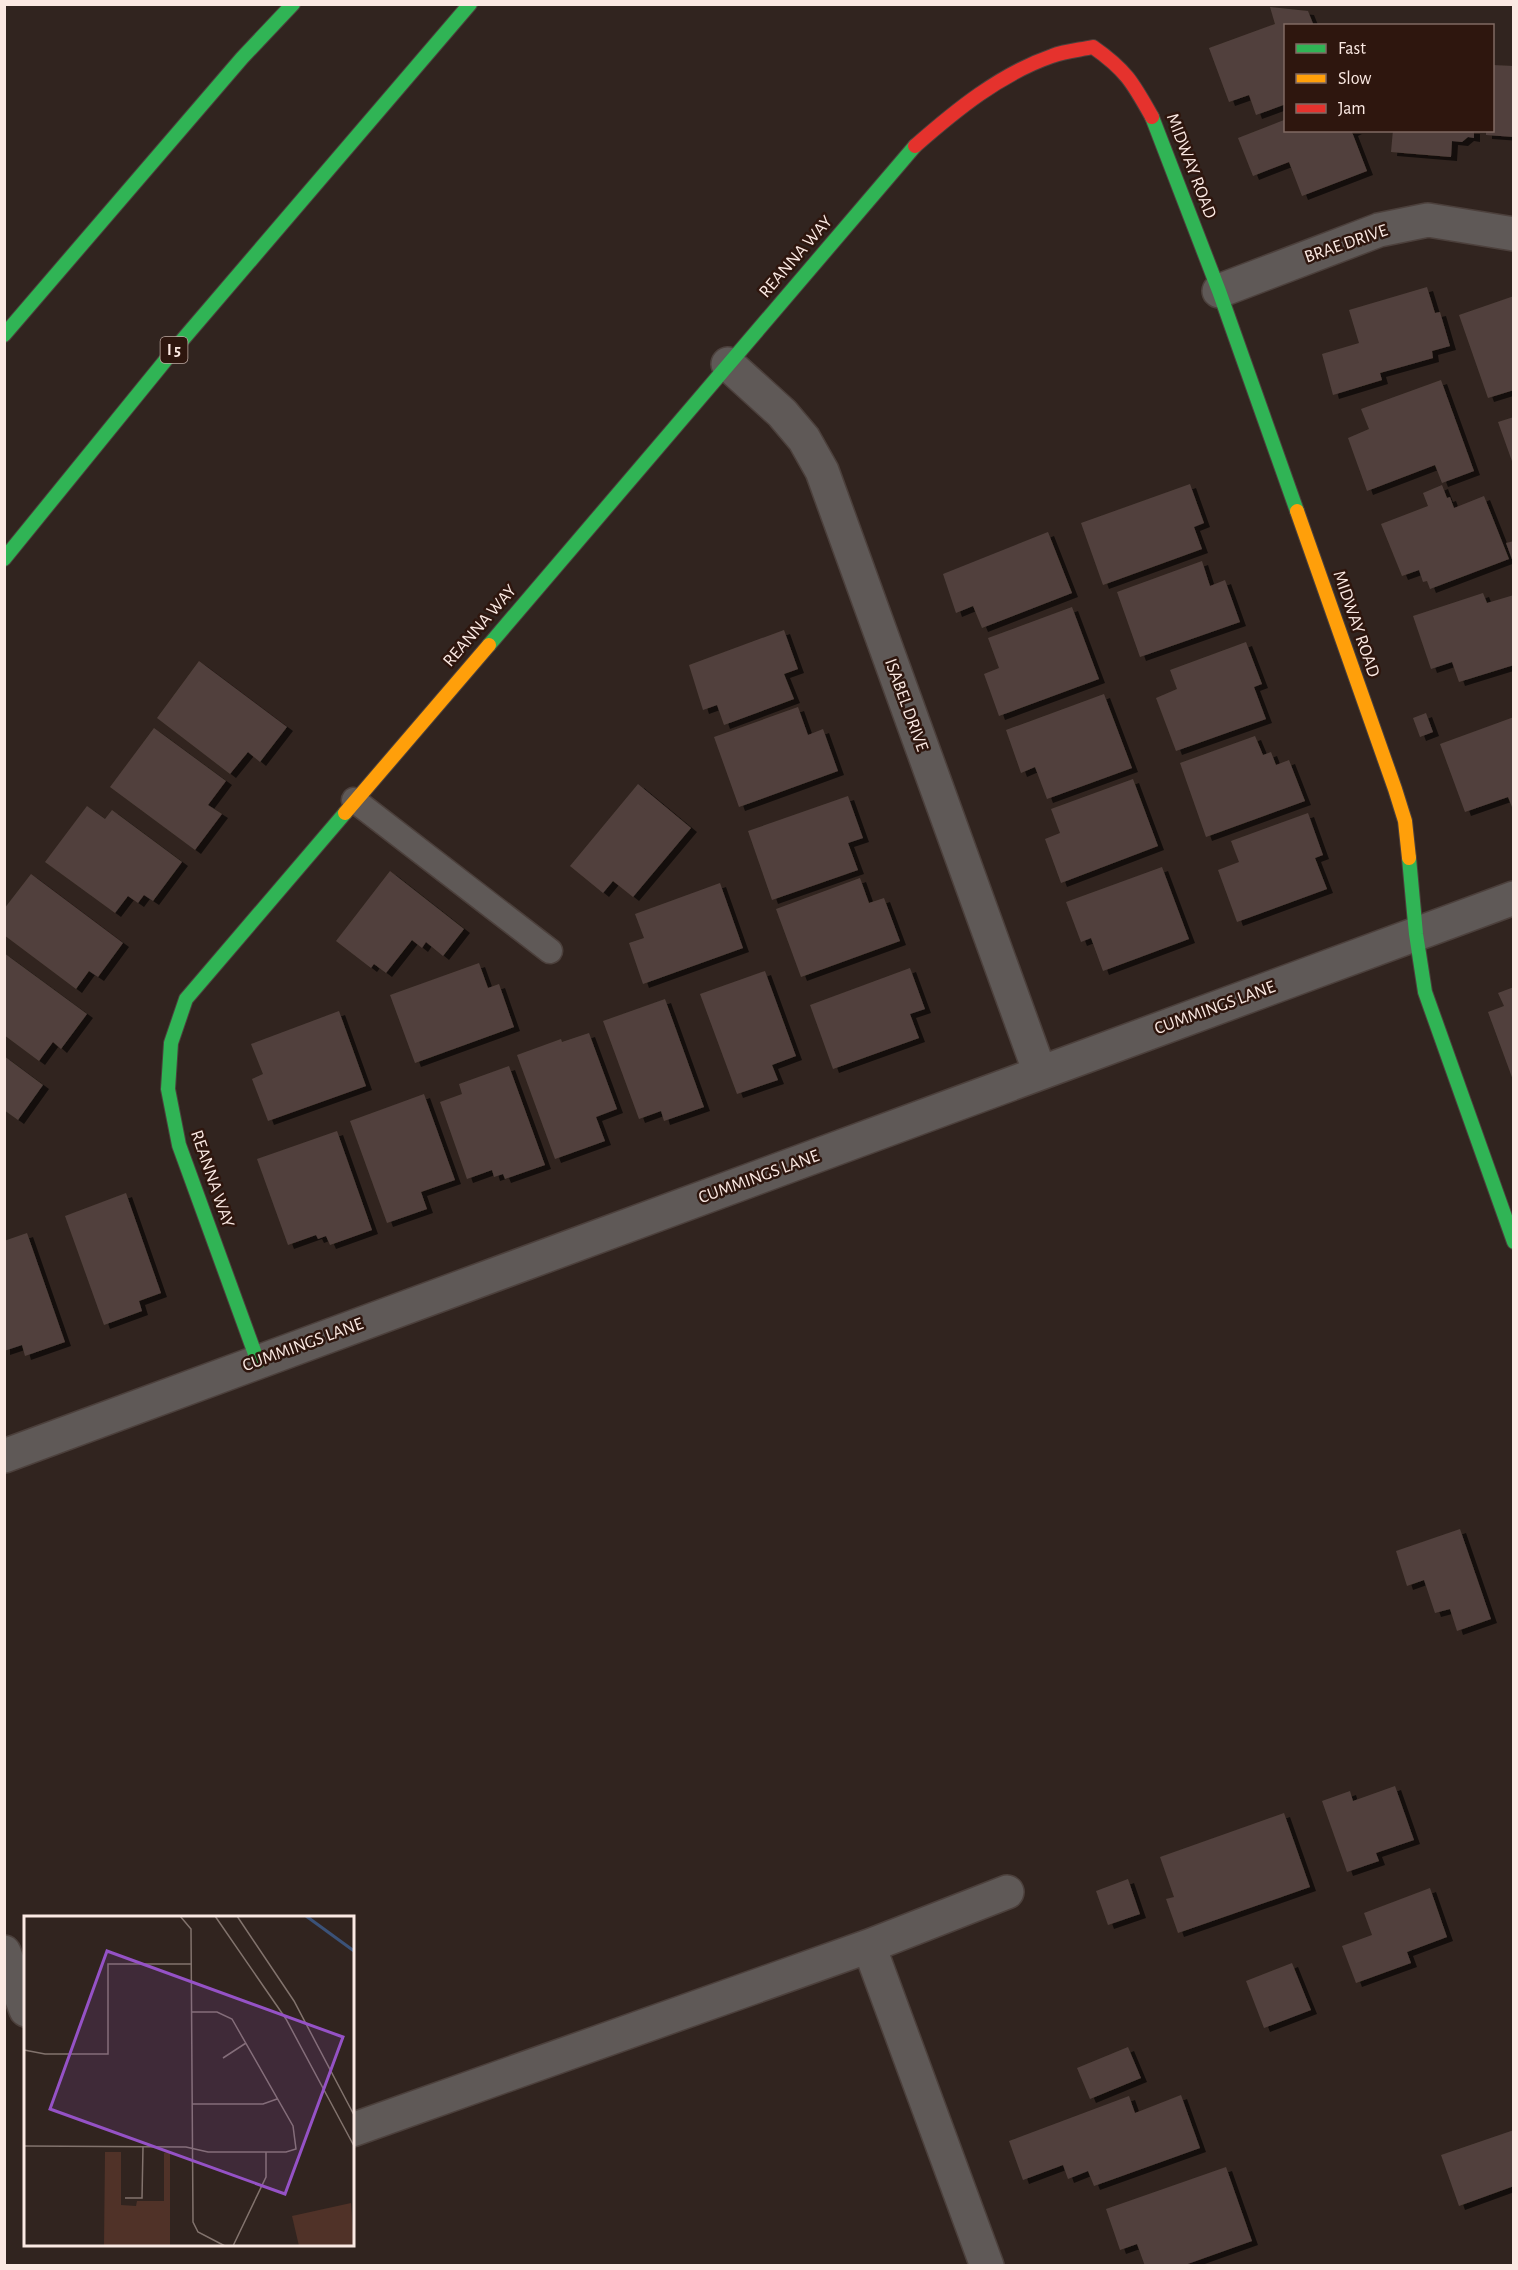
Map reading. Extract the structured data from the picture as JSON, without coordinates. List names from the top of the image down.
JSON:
{
  "streets": {
    "main road": ["MIDWAY ROAD", "REANNA WAY", "I 5"],
    "street": ["BRAE DRIVE", "ISABEL DRIVE", "CUMMINGS LANE"]
  },
  "crossings": [
    ["MIDWAY ROAD", "BRAE DRIVE"],
    ["MIDWAY ROAD", "REANNA WAY"],
    ["MIDWAY ROAD", "CUMMINGS LANE"],
    ["REANNA WAY", "ISABEL DRIVE"],
    ["REANNA WAY", "CUMMINGS LANE"],
    ["ISABEL DRIVE", "CUMMINGS LANE"]
  ],
  "legend": ["Fast", "Slow", "Jam"]
}
